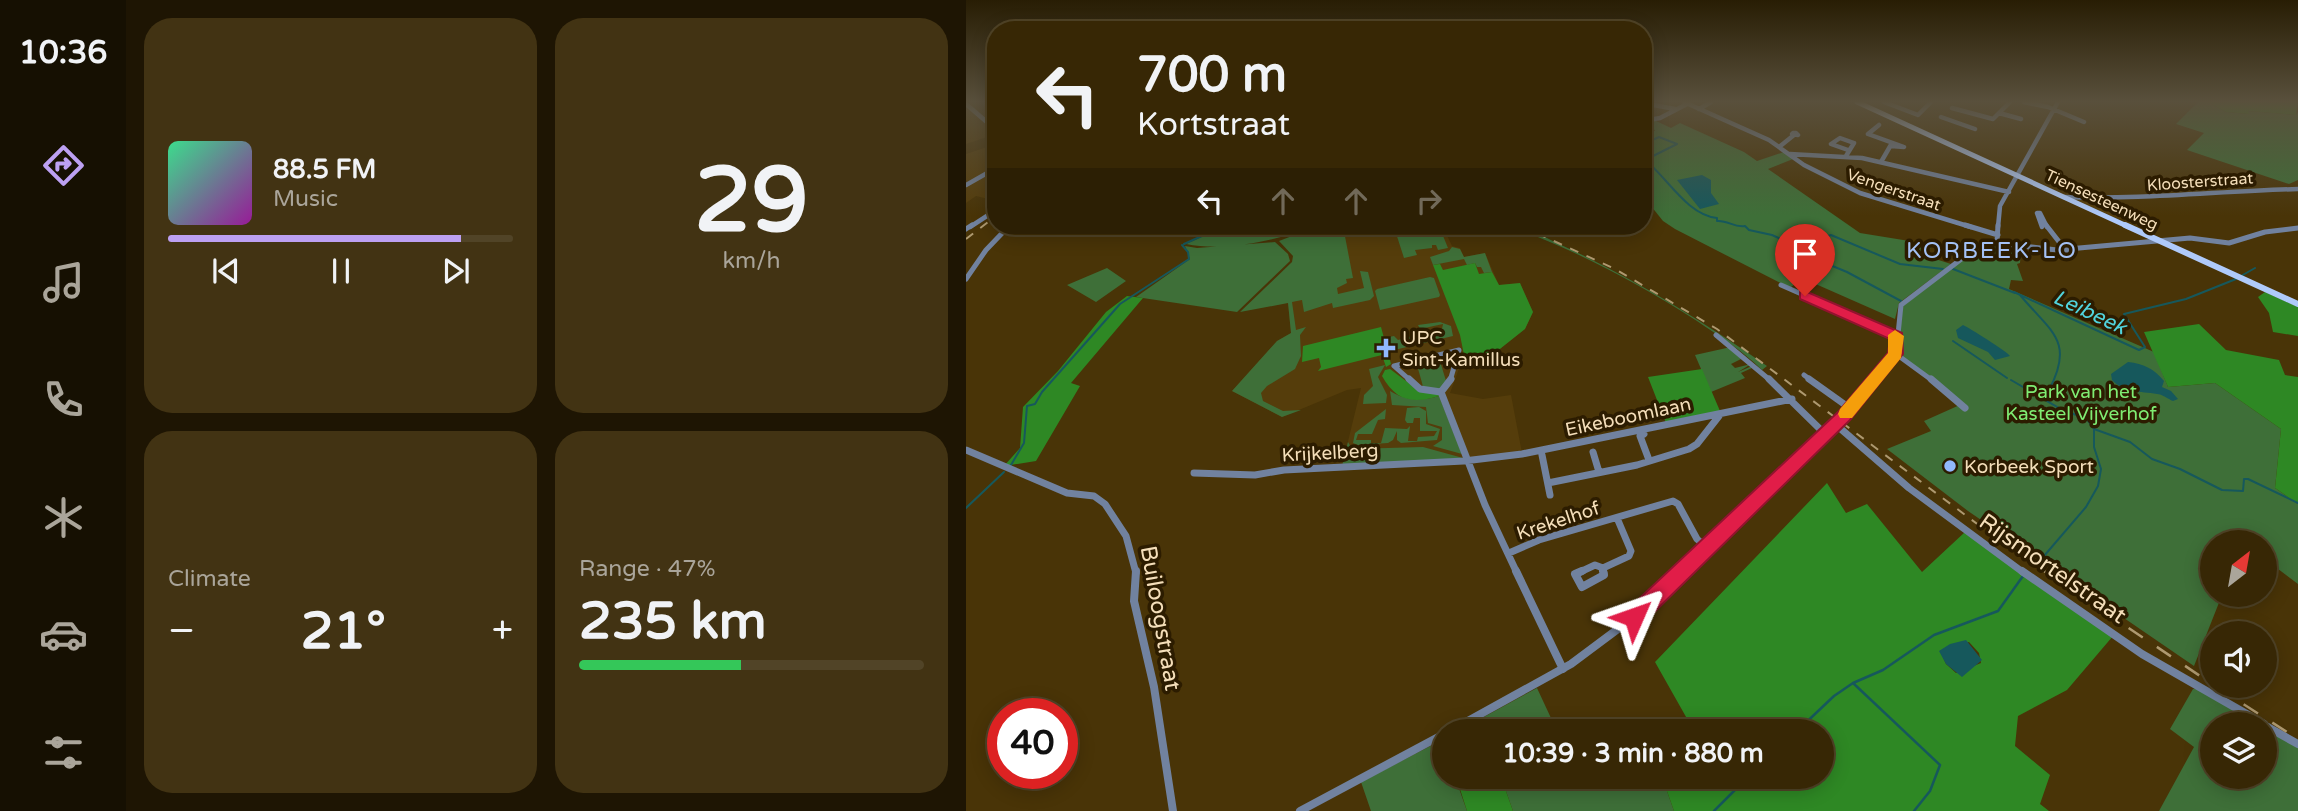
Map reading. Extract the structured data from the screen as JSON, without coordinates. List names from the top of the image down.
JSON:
{
  "streets": {
    "main road": ["Tiensesteenweg"],
    "street": [
      "Kloosterstraat",
      "Vengerstraat",
      "Eikeboomlaan",
      "Krijkelberg",
      "Krekelhof",
      "Rijsmortelstraat",
      "Builoogstraat"
    ]
  },
  "crossings": [
    ["Kloosterstraat", "Tiensesteenweg"],
    ["Eikeboomlaan", "Krijkelberg"]
  ],
  "districts": ["KORBEEK-LO"],
  "water": ["Leibeek"],
  "parks": ["Park van het Kasteel Vijverhof"],
  "places": {
    "health": ["UPC Sint-Kamillus"],
    "other": ["Korbeek Sport"]
  },
  "north": "top right",
  "page": {
    "tabs": "10:36",
    "tile": [
      ["29", "km/h"],
      "Climate",
      ["Range · 47%", "235 km"]
    ],
    "turn": ["700 m", "Kortstraat"],
    "song": ["88.5 FM", "Music"],
    "heat": ["−", "21°", "+"],
    "limit": "40",
    "trip": "10:39 · 3 min · 880 m"
  }
}
